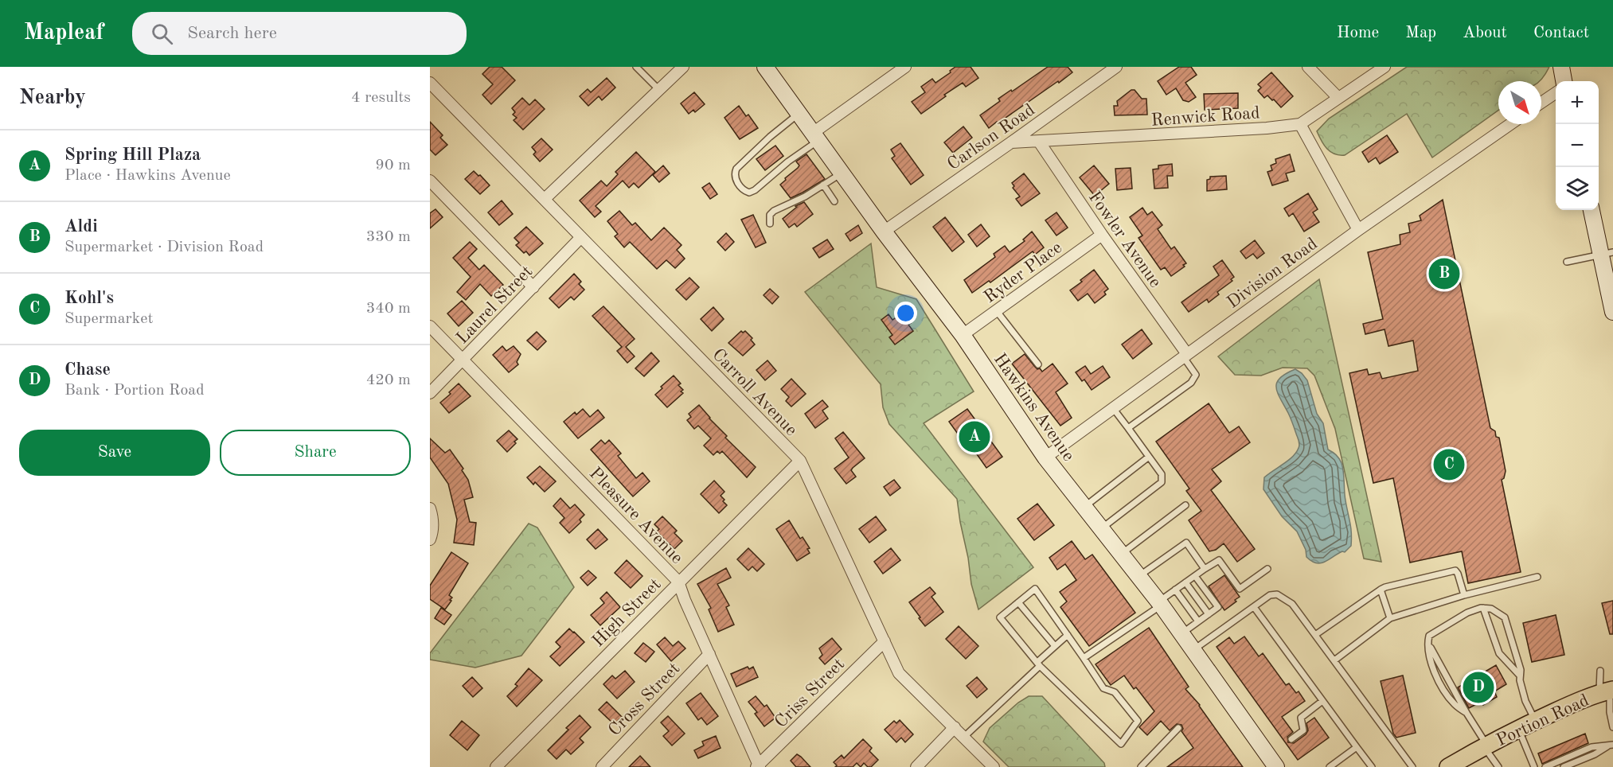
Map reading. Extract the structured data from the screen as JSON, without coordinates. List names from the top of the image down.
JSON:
{
  "streets": {
    "main road": ["Portion Road"],
    "street": [
      "Renwick Road",
      "Carlson Road",
      "Fowler Avenue",
      "Ryder Place",
      "Division Road",
      "Laurel Street",
      "Carroll Avenue",
      "Hawkins Avenue",
      "Pleasure Avenue",
      "High Street",
      "Criss Street",
      "Cross Street"
    ]
  },
  "crossings": [
    ["Renwick Road", "Carlson Road"],
    ["Renwick Road", "Fowler Avenue"],
    ["Carlson Road", "Hawkins Avenue"],
    ["Fowler Avenue", "Ryder Place"],
    ["Fowler Avenue", "Division Road"],
    ["Ryder Place", "Hawkins Avenue"],
    ["Division Road", "Hawkins Avenue"],
    ["Laurel Street", "Carroll Avenue"],
    ["Laurel Street", "Pleasure Avenue"],
    ["Carroll Avenue", "High Street"],
    ["Carroll Avenue", "Criss Street"],
    ["Pleasure Avenue", "High Street"],
    ["Pleasure Avenue", "Criss Street"],
    ["Pleasure Avenue", "Cross Street"]
  ],
  "north": "bottom right",
  "page": {
    "header": "Mapleaf",
    "search": "Search here",
    "nav": [
      "Home",
      "Map",
      "About",
      "Contact"
    ],
    "heading": ["Nearby", "4 results"],
    "map_buttons": ["+", "−"],
    "list": [
      {
        "mark": "A",
        "name": "Spring Hill Plaza",
        "note": "Place · Hawkins Avenue",
        "value": "90 m"
      },
      {
        "mark": "B",
        "name": "Aldi",
        "note": "Supermarket · Division Road",
        "value": "330 m"
      },
      {
        "mark": "C",
        "name": "Kohl's",
        "note": "Supermarket",
        "value": "340 m"
      },
      {
        "mark": "D",
        "name": "Chase",
        "note": "Bank · Portion Road",
        "value": "420 m"
      }
    ],
    "pins": [
      "B",
      "A",
      "C",
      "D"
    ],
    "buttons": ["Save", "Share"]
  }
}
